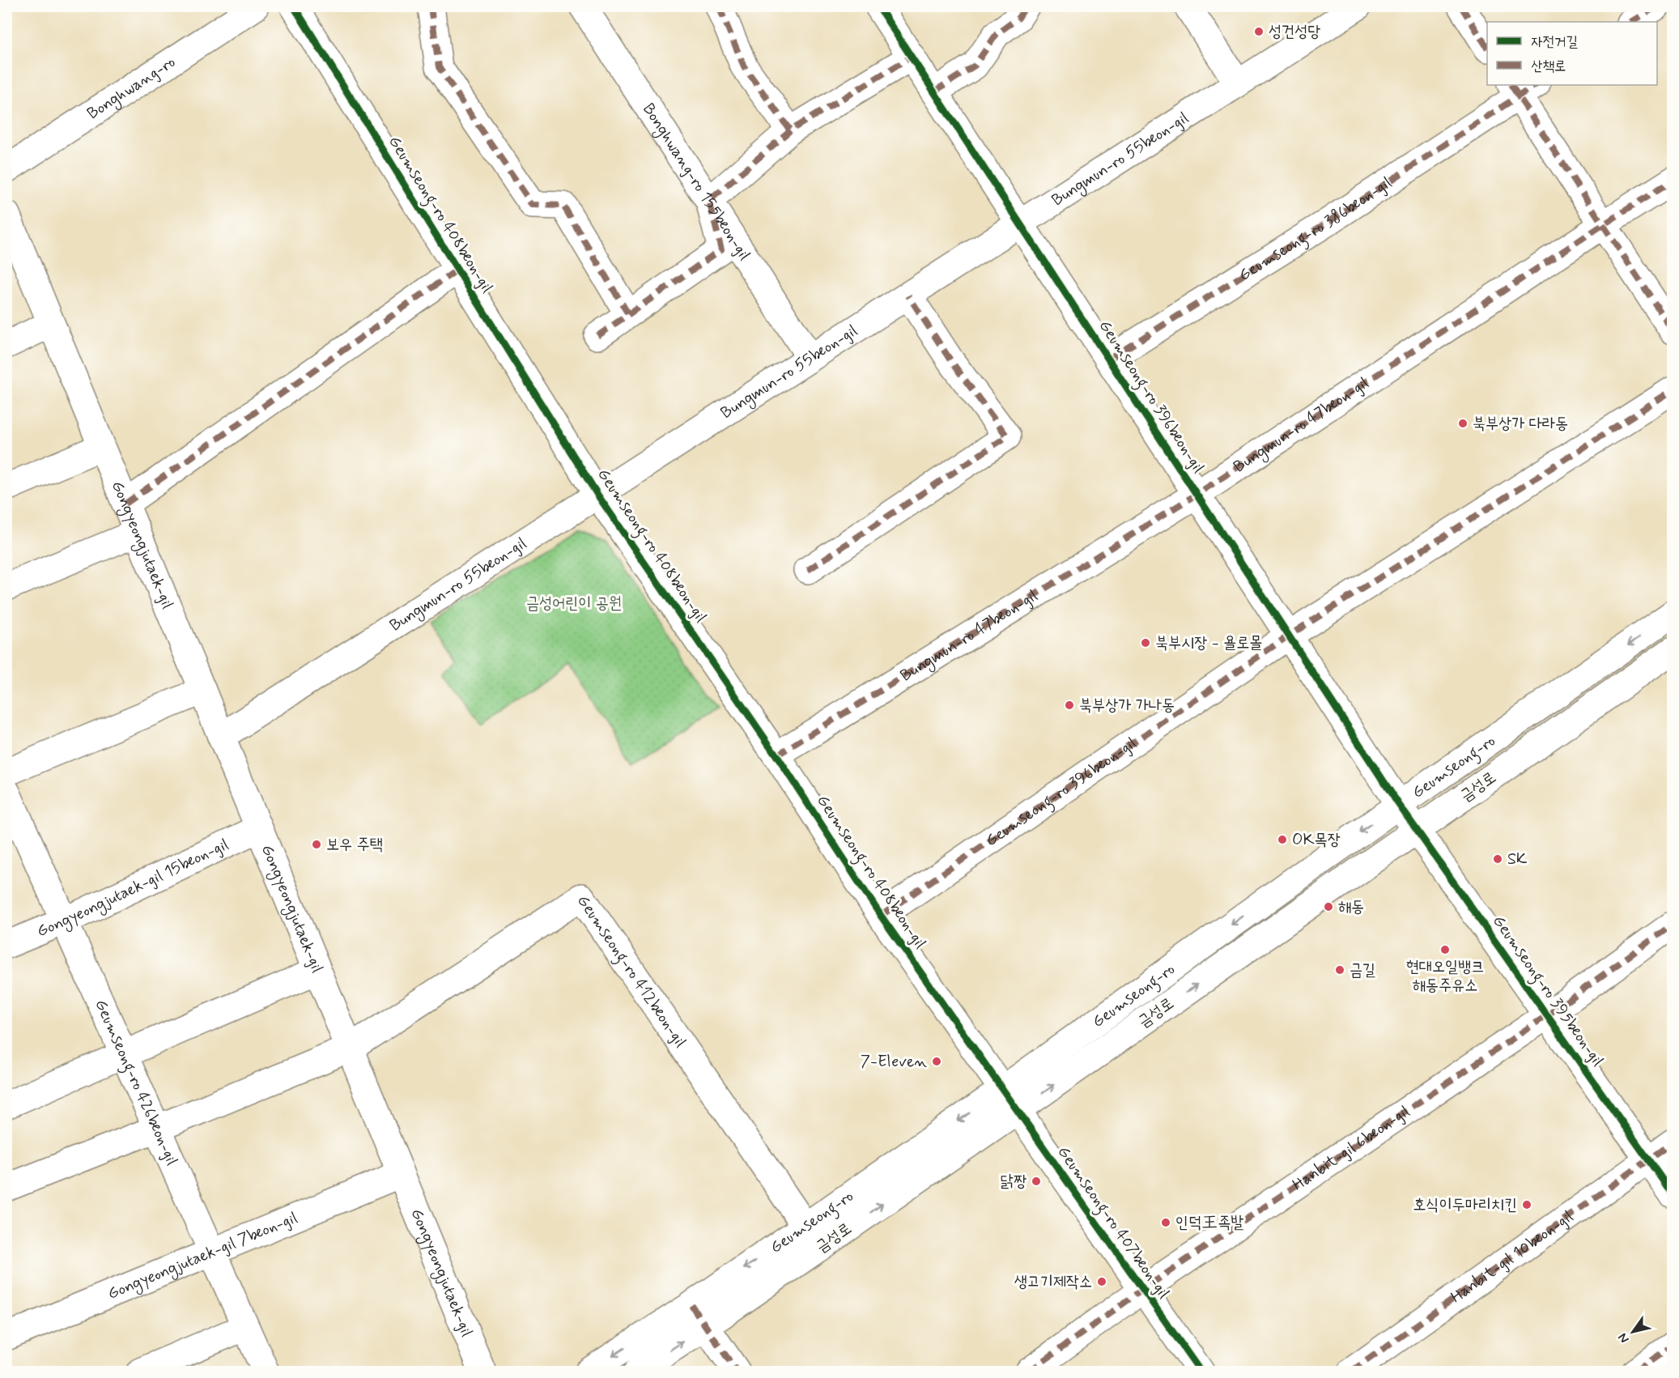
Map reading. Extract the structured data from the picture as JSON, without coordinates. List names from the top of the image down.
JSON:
{
  "streets": {
    "street": [
      "Bonghwang-ro",
      "Bungmun-ro 55beon-gil",
      "Bonghwang-ro 155beon-gil",
      "Geumseong-ro 408beon-gil",
      "Geumseong-ro 386beon-gil",
      "Geumseong-ro 396beon-gil",
      "Bungmun-ro 47beon-gil",
      "Gongyeongjutaek-gil",
      "Geumseong-ro",
      "금성로",
      "Gongyeongjutaek-gil 15beon-gil",
      "Geumseong-ro 412beon-gil",
      "Geumseong-ro 395beon-gil",
      "Geumseong-ro 426beon-gil",
      "Hanbit-gil 6beon-gil",
      "Geumseong-ro 407beon-gil",
      "Gongyeongjutaek-gil 7beon-gil",
      "Hanbit-gil 10beon-gil"
    ]
  },
  "crossings": [
    ["Bungmun-ro 55beon-gil", "Bonghwang-ro 155beon-gil"],
    ["Bungmun-ro 55beon-gil", "Geumseong-ro 408beon-gil"],
    ["Bungmun-ro 55beon-gil", "Geumseong-ro 396beon-gil"],
    ["Bungmun-ro 55beon-gil", "Gongyeongjutaek-gil"],
    ["Geumseong-ro 408beon-gil", "Geumseong-ro 396beon-gil"],
    ["Geumseong-ro 408beon-gil", "Bungmun-ro 47beon-gil"],
    ["Geumseong-ro 408beon-gil", "Geumseong-ro"],
    ["Geumseong-ro 408beon-gil", "금성로"],
    ["Geumseong-ro 408beon-gil", "Geumseong-ro 407beon-gil"],
    ["Geumseong-ro 386beon-gil", "Geumseong-ro 396beon-gil"],
    ["Geumseong-ro 386beon-gil", "Bungmun-ro 47beon-gil"],
    ["Geumseong-ro 396beon-gil", "Bungmun-ro 47beon-gil"],
    ["Geumseong-ro 396beon-gil", "Geumseong-ro"],
    ["Geumseong-ro 396beon-gil", "Geumseong-ro 395beon-gil"],
    ["Gongyeongjutaek-gil", "Gongyeongjutaek-gil 15beon-gil"],
    ["Gongyeongjutaek-gil", "Geumseong-ro 412beon-gil"],
    ["Gongyeongjutaek-gil", "Gongyeongjutaek-gil 7beon-gil"],
    ["Geumseong-ro", "금성로"],
    ["Geumseong-ro", "Geumseong-ro 412beon-gil"],
    ["Geumseong-ro", "Geumseong-ro 395beon-gil"],
    ["Geumseong-ro", "Geumseong-ro 407beon-gil"],
    ["금성로", "Geumseong-ro 395beon-gil"],
    ["금성로", "Geumseong-ro 407beon-gil"],
    ["Gongyeongjutaek-gil 15beon-gil", "Geumseong-ro 426beon-gil"],
    ["Geumseong-ro 395beon-gil", "Hanbit-gil 6beon-gil"],
    ["Geumseong-ro 395beon-gil", "Hanbit-gil 10beon-gil"],
    ["Geumseong-ro 426beon-gil", "Gongyeongjutaek-gil 7beon-gil"],
    ["Hanbit-gil 6beon-gil", "Geumseong-ro 407beon-gil"]
  ],
  "one_way": ["Geumseong-ro", "금성로"],
  "parks": ["금성어린이 공원"],
  "places": [
    "성건성당",
    "북부상가 다라동",
    "북부시장 - 욜로몰",
    "북부상가 가나동",
    "OK목장",
    "보우 주택",
    "SK",
    "해동",
    "현대오일뱅크 해동주유소",
    "금길",
    "7-Eleven",
    "닭짱",
    "호식이두마리치킨",
    "인덕王족발",
    "생고기제작소"
  ],
  "legend": ["자전거길", "산책로"],
  "north": "bottom left"
}
